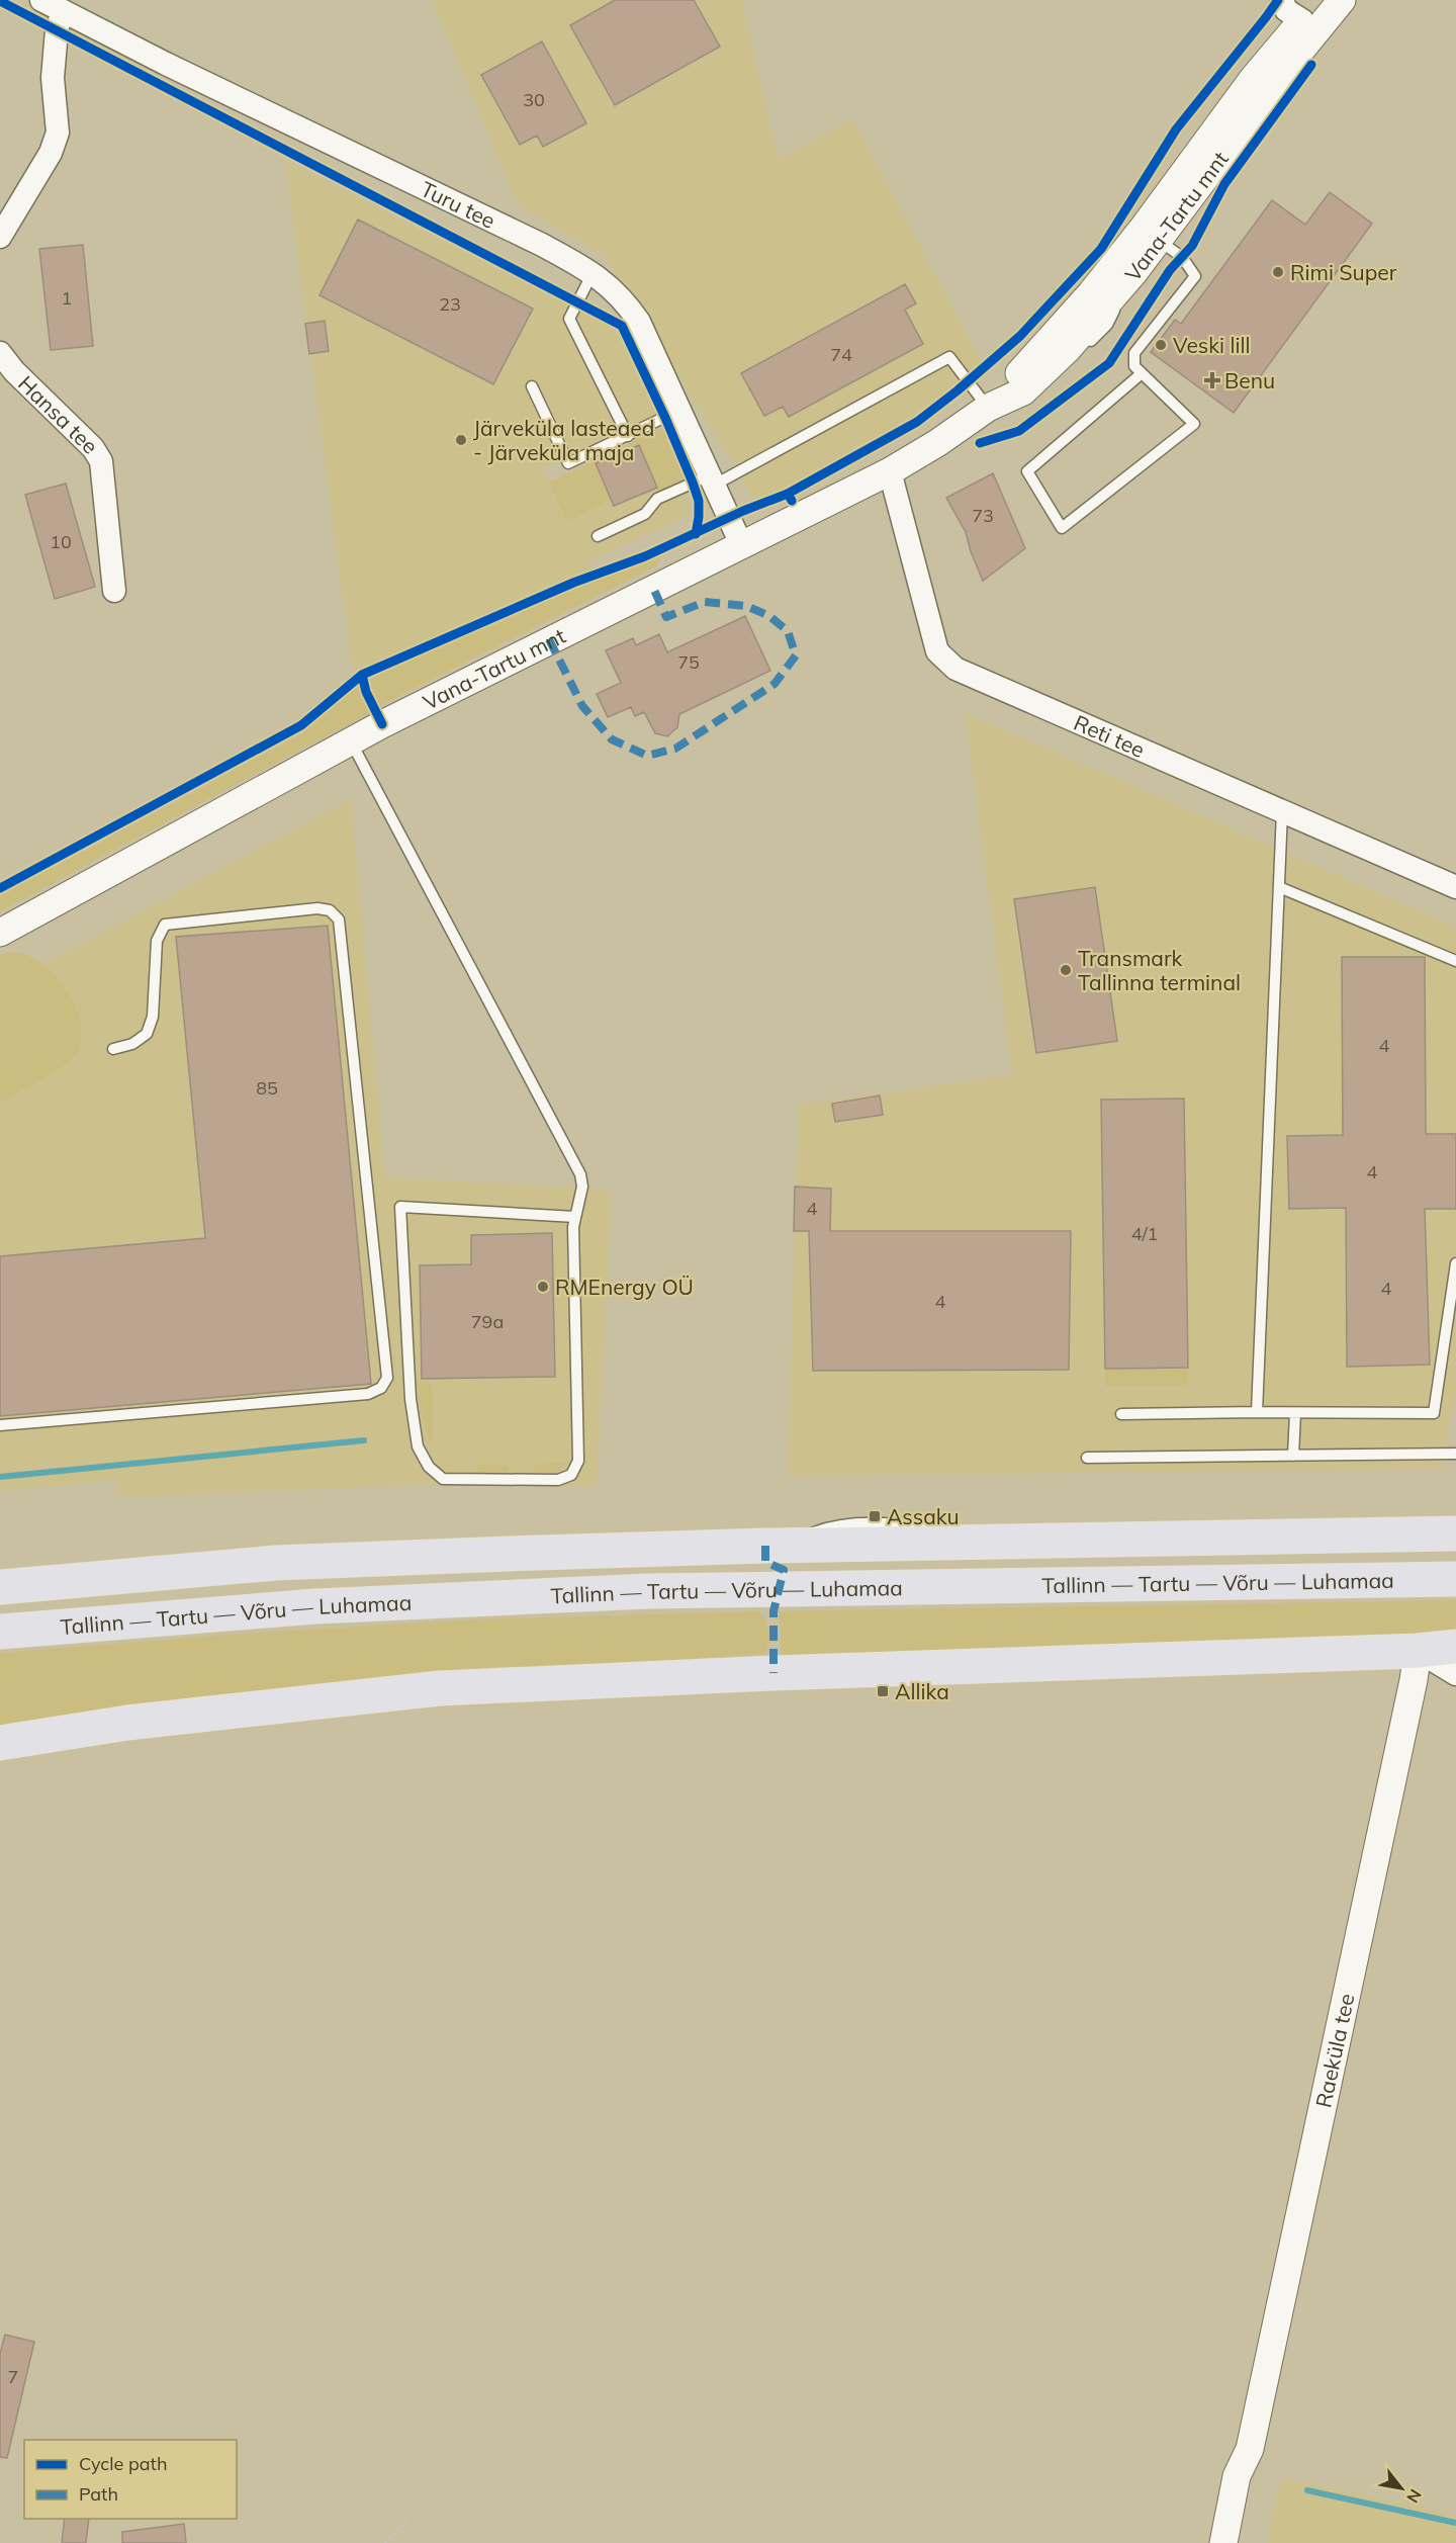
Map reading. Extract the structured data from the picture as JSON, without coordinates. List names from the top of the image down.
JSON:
{
  "streets": {
    "highway": ["Tallinn — Tartu — Võru — Luhamaa"],
    "street": [
      "Turu tee",
      "Vana-Tartu mnt",
      "Hansa tee",
      "Reti tee",
      "Raeküla tee"
    ]
  },
  "crossings": [
    ["Turu tee", "Vana-Tartu mnt"],
    ["Vana-Tartu mnt", "Reti tee"]
  ],
  "places": {
    "other": [
      "Rimi Super",
      "Veski lill",
      "Järveküla lasteaed - Järveküla maja",
      "Transmark Tallinna terminal",
      "RMEnergy OÜ"
    ],
    "health": ["Benu"],
    "transit": ["Assaku", "Allika"]
  },
  "house_numbers": [
    "30",
    "1",
    "23",
    "74",
    "73",
    "10",
    "75",
    "4",
    "85",
    "4",
    "4",
    "4/1",
    "4",
    "4",
    "79a",
    "7"
  ],
  "legend": ["Cycle path", "Path"],
  "north": "bottom right"
}
